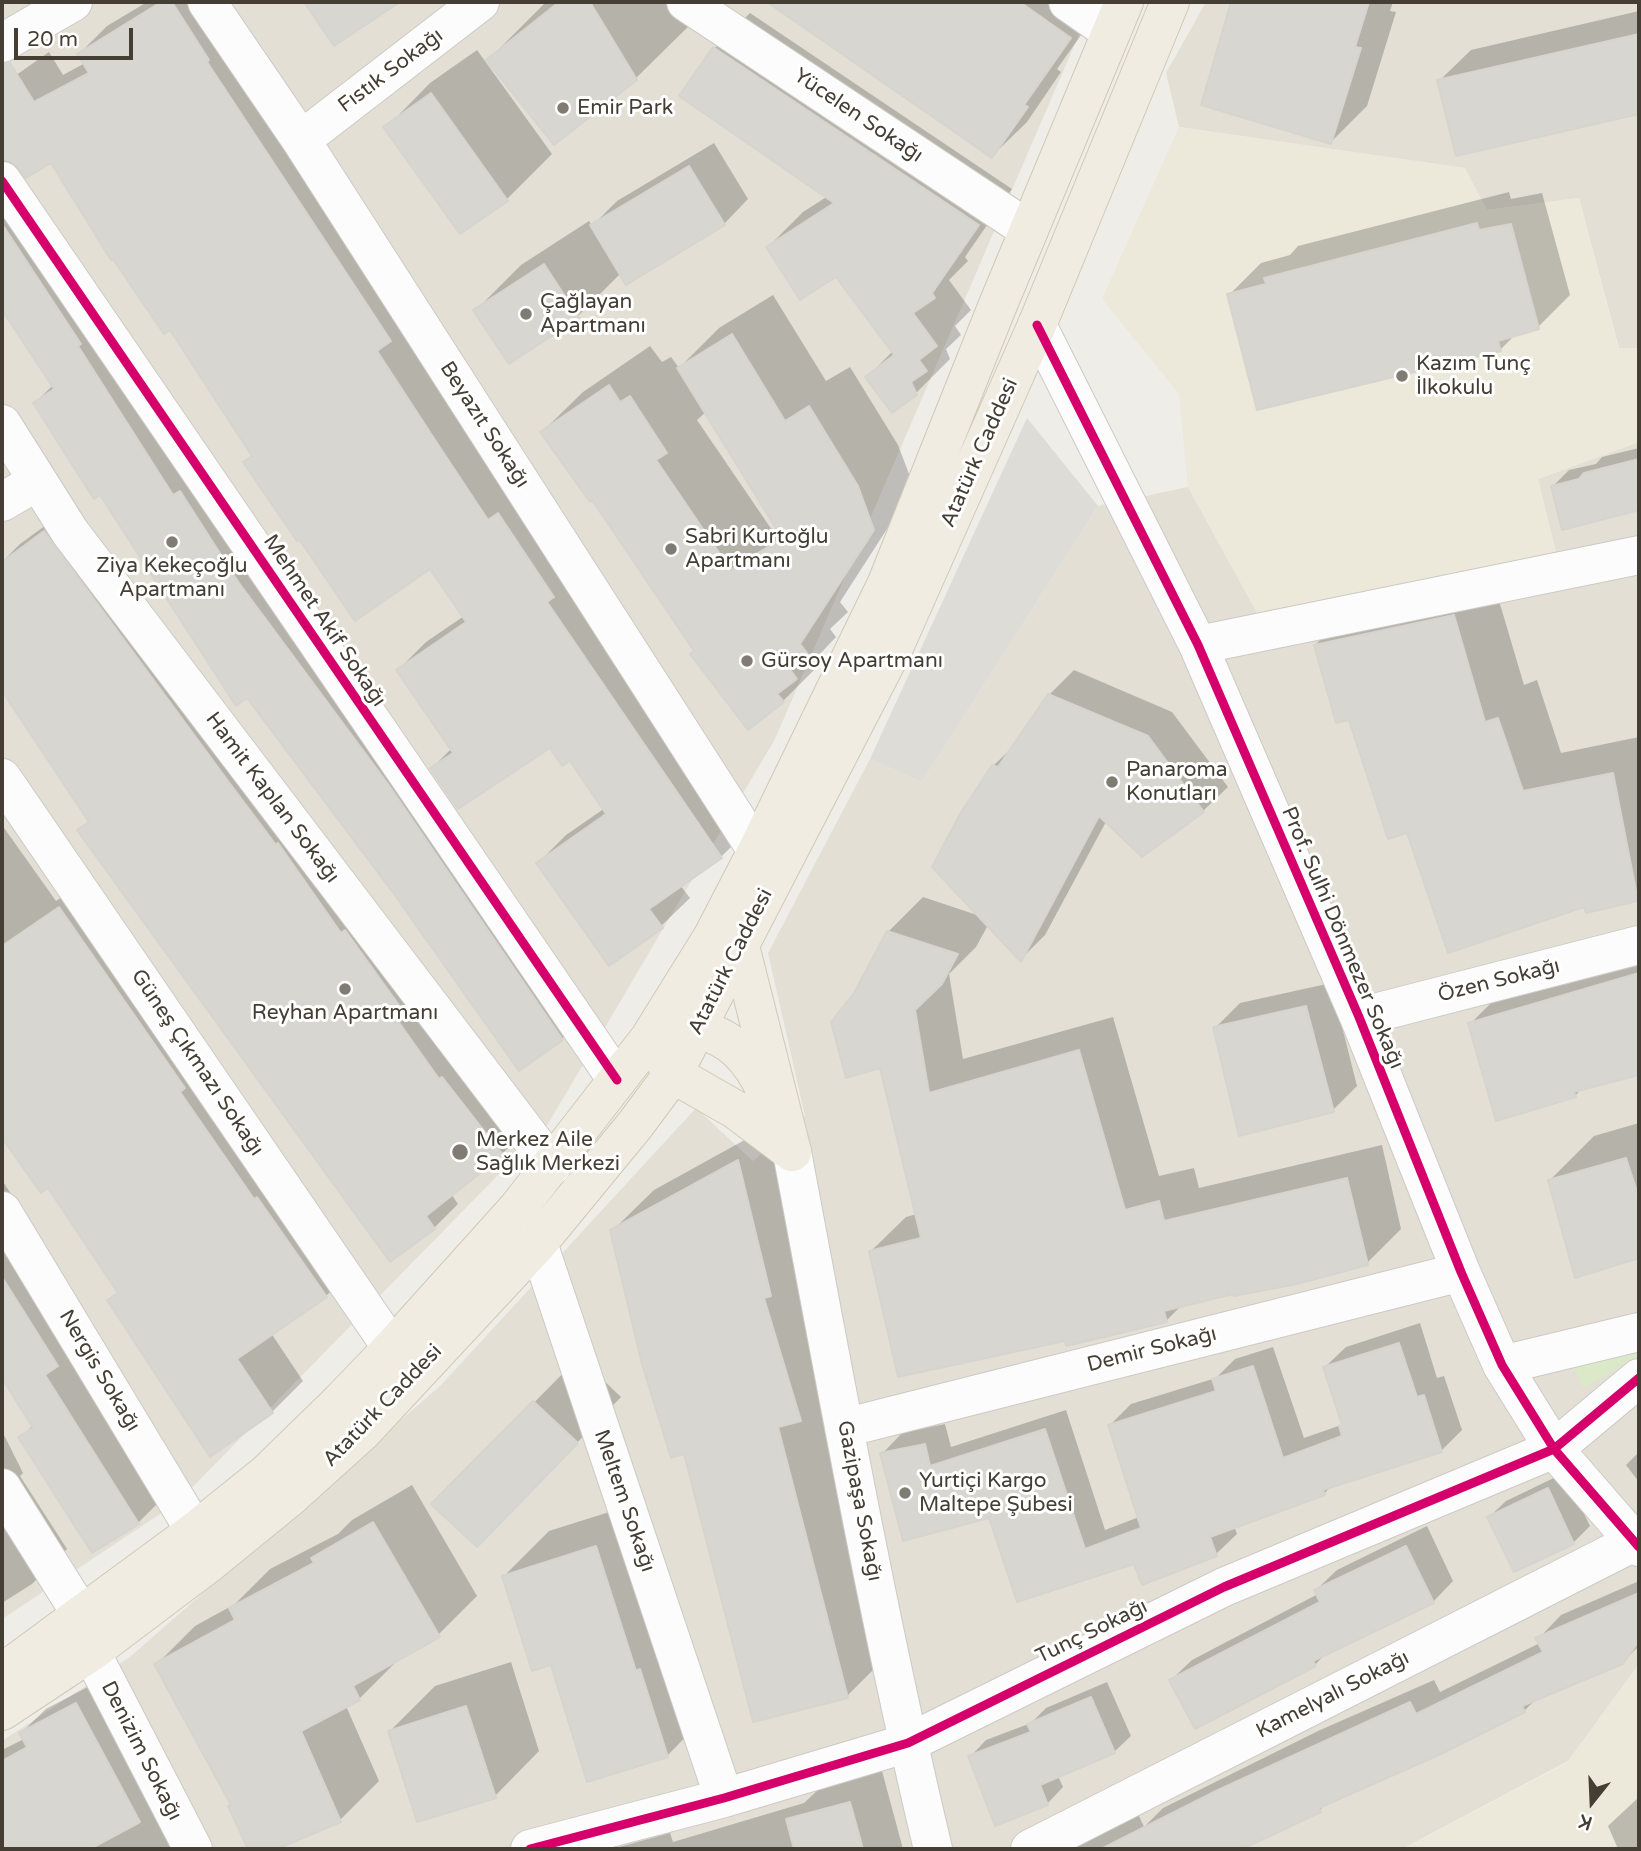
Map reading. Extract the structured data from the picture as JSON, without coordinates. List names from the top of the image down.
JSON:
{
  "streets": {
    "main road": ["Atatürk Caddesi"],
    "street": [
      "Fıstık Sokağı",
      "Yücelen Sokağı",
      "Beyazıt Sokağı",
      "Mehmet Akif Sokağı",
      "Hamit Kaplan Sokağı",
      "Prof. Sulhi Dönmezer Sokağı",
      "Özen Sokağı",
      "Güneş Çıkmazı Sokağı",
      "Demir Sokağı",
      "Nergis Sokağı",
      "Meltem Sokağı",
      "Gazipaşa Sokağı",
      "Tunç Sokağı",
      "Kamelyalı Sokağı",
      "Denizim Sokağı"
    ]
  },
  "crossings": [
    ["Fıstık Sokağı", "Beyazıt Sokağı"],
    ["Yücelen Sokağı", "Atatürk Caddesi"],
    ["Beyazıt Sokağı", "Atatürk Caddesi"],
    ["Atatürk Caddesi", "Mehmet Akif Sokağı"],
    ["Atatürk Caddesi", "Hamit Kaplan Sokağı"],
    ["Atatürk Caddesi", "Prof. Sulhi Dönmezer Sokağı"],
    ["Atatürk Caddesi", "Güneş Çıkmazı Sokağı"],
    ["Atatürk Caddesi", "Nergis Sokağı"],
    ["Atatürk Caddesi", "Meltem Sokağı"],
    ["Atatürk Caddesi", "Denizim Sokağı"],
    ["Prof. Sulhi Dönmezer Sokağı", "Özen Sokağı"],
    ["Prof. Sulhi Dönmezer Sokağı", "Demir Sokağı"],
    ["Prof. Sulhi Dönmezer Sokağı", "Tunç Sokağı"],
    ["Prof. Sulhi Dönmezer Sokağı", "Kamelyalı Sokağı"],
    ["Demir Sokağı", "Gazipaşa Sokağı"],
    ["Meltem Sokağı", "Tunç Sokağı"],
    ["Gazipaşa Sokağı", "Tunç Sokağı"]
  ],
  "places": [
    "Emir Park",
    "Çağlayan Apartmanı",
    "Kazım Tunç İlkokulu",
    "Ziya Kekeçoğlu Apartmanı",
    "Sabri Kurtoğlu Apartmanı",
    "Gürsoy Apartmanı",
    "Panaroma Konutları",
    "Reyhan Apartmanı",
    "Merkez Aile Sağlık Merkezi",
    "Yurtiçi Kargo Maltepe Şubesi"
  ],
  "scale_bar": "20 m",
  "north": "bottom"
}
